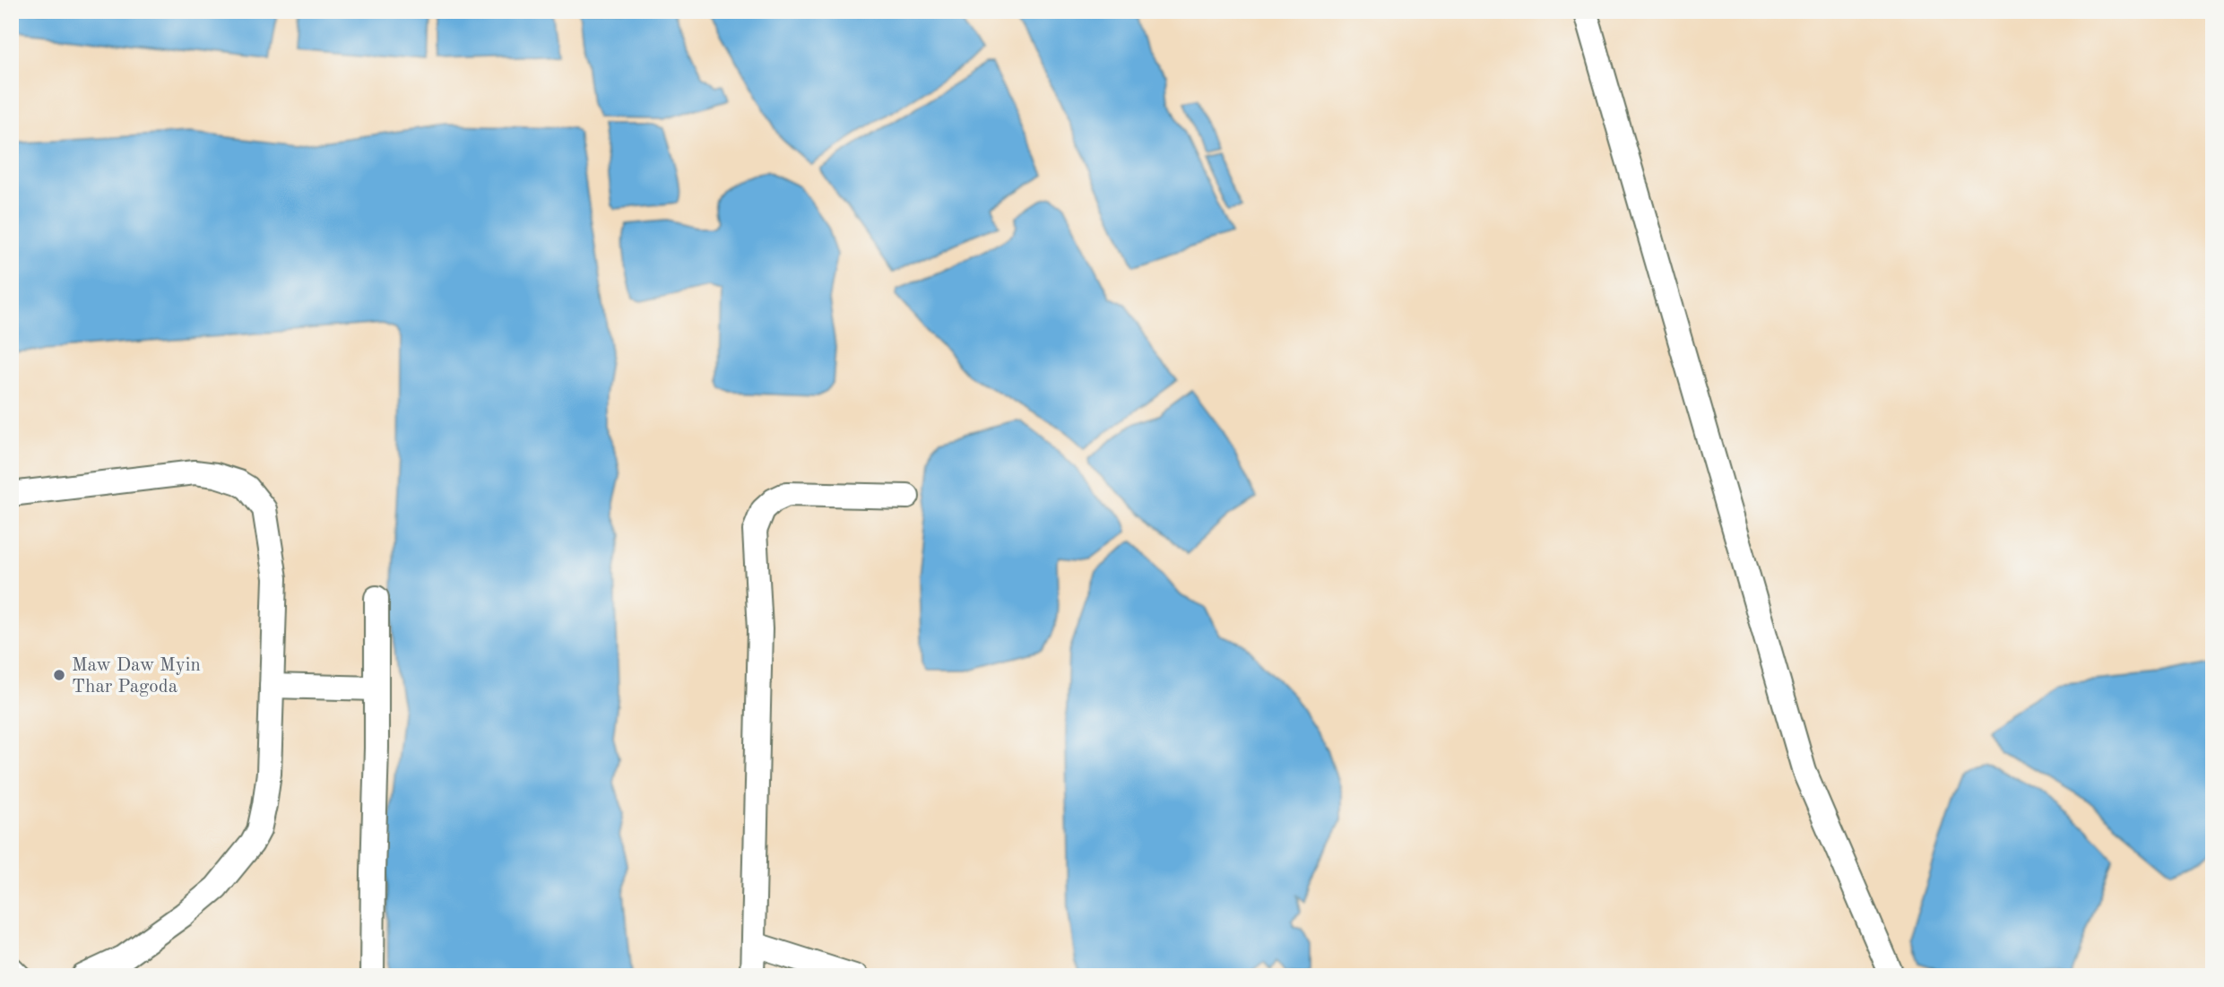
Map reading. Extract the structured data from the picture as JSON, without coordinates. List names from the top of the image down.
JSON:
{
  "places": ["Maw Daw Myin Thar Pagoda"]
}
